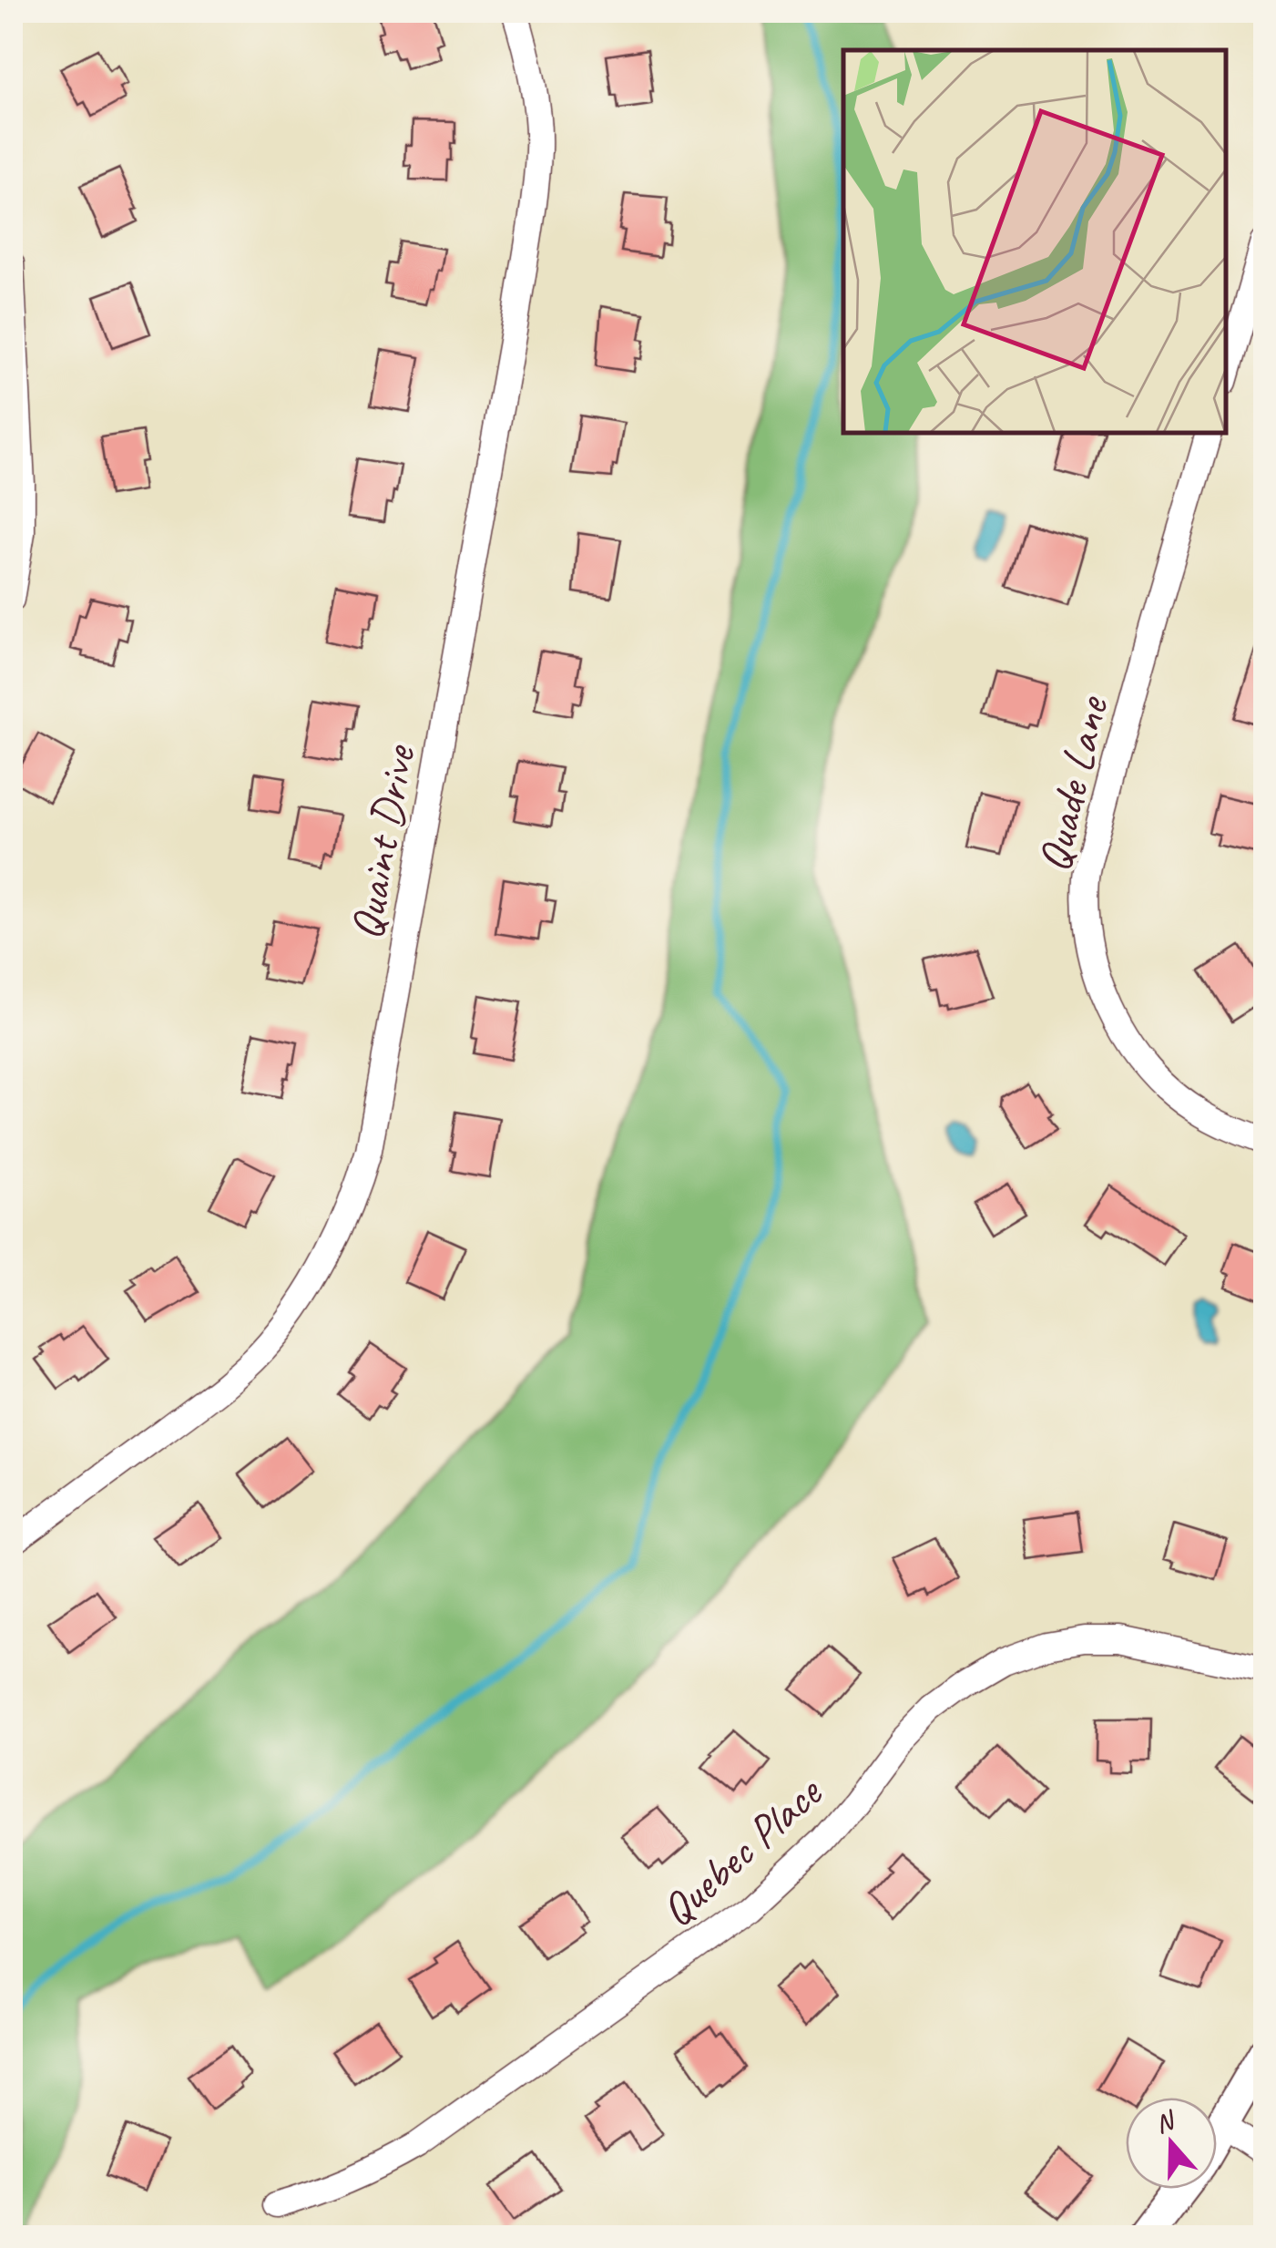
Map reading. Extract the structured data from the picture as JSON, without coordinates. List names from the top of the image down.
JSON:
{
  "streets": {
    "street": ["Quade Lane", "Quaint Drive", "Quebec Place"]
  },
  "north": "top"
}
